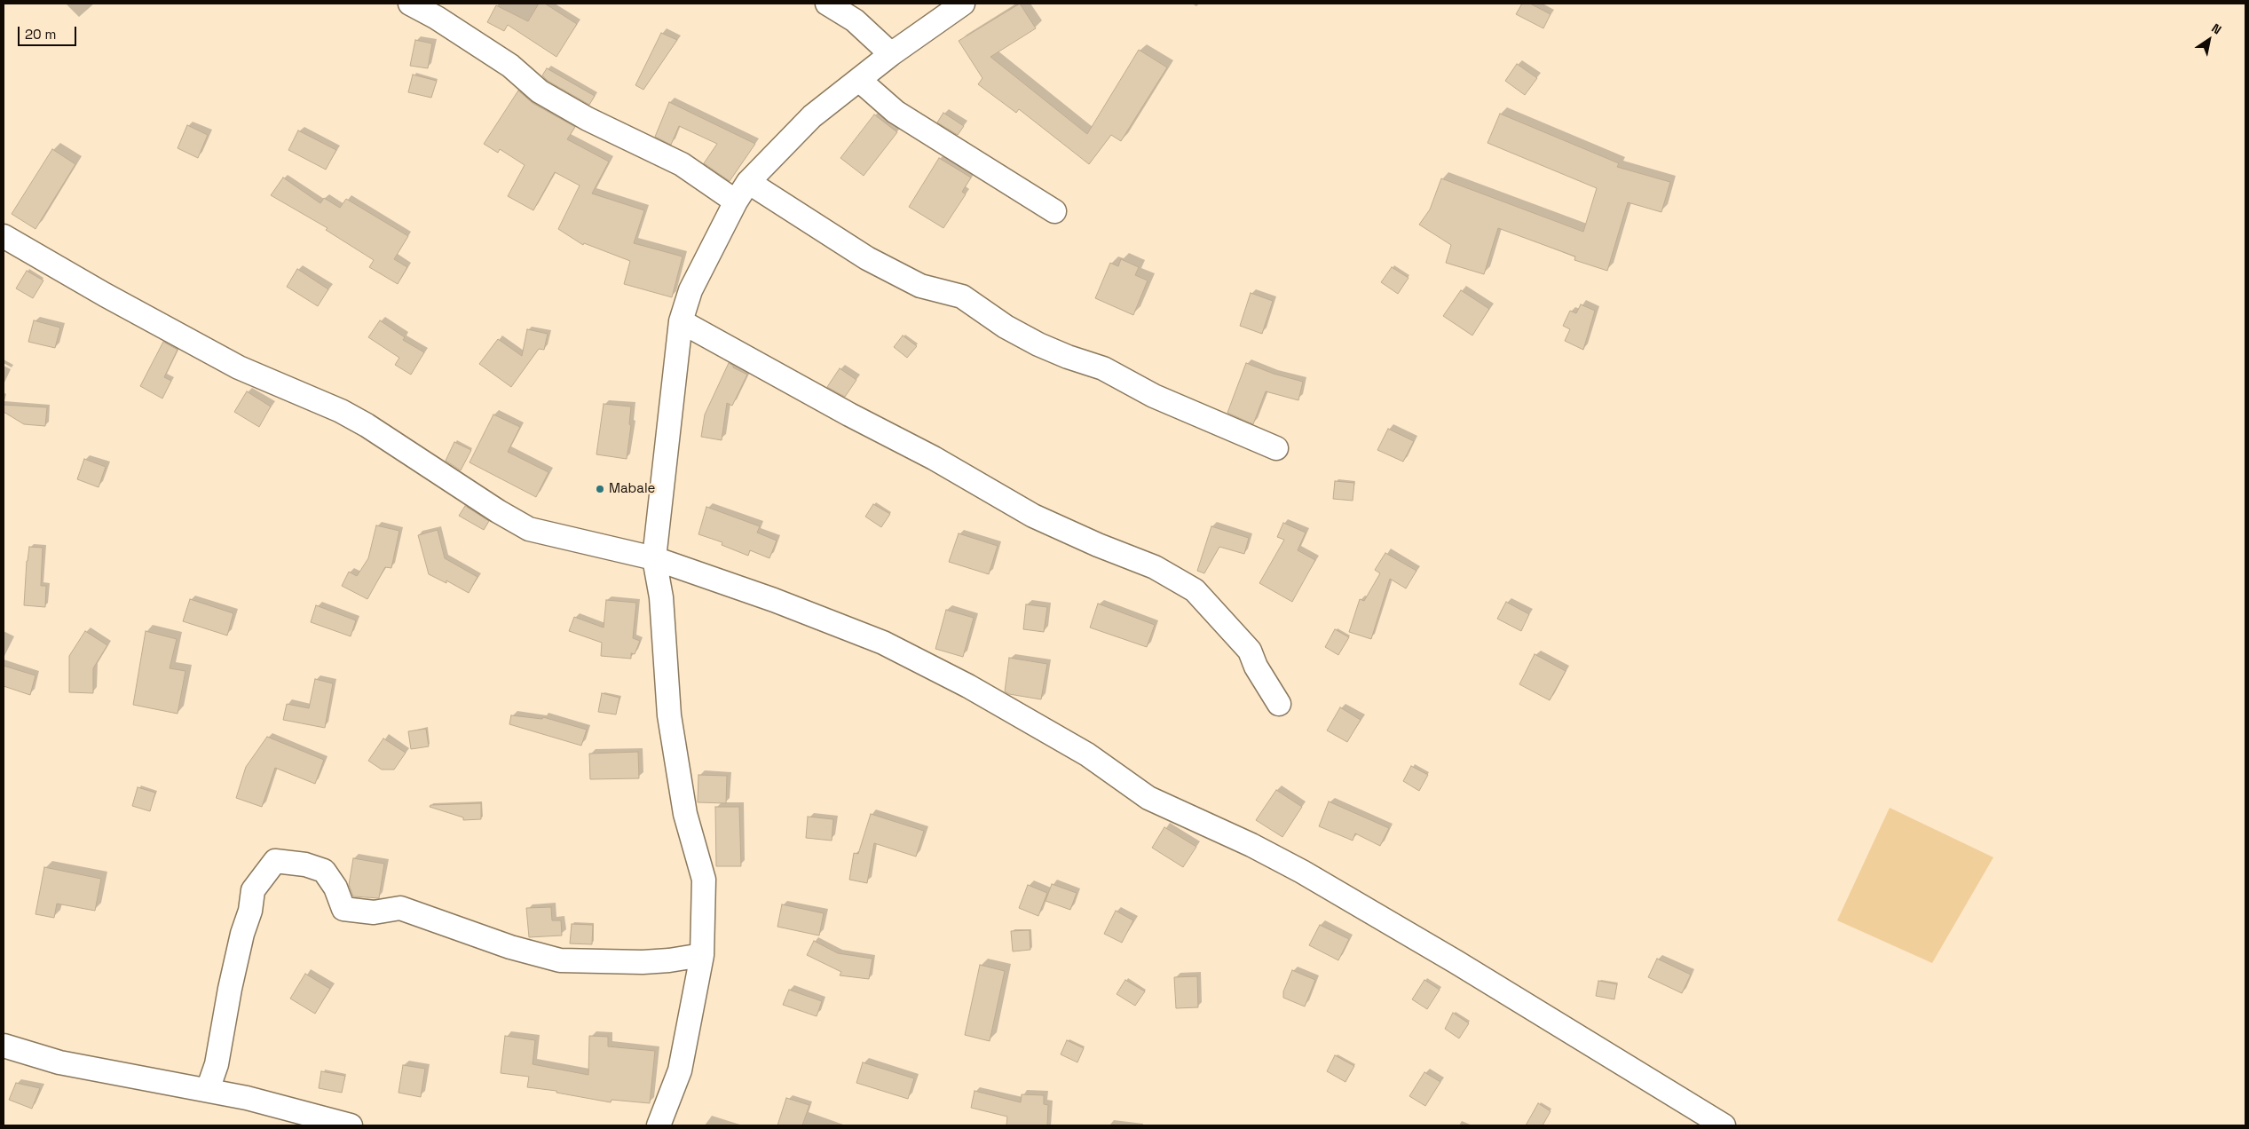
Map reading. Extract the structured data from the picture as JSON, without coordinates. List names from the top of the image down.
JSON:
{
  "places": ["Mabale"],
  "scale_bar": "20 m",
  "north": "top right"
}
